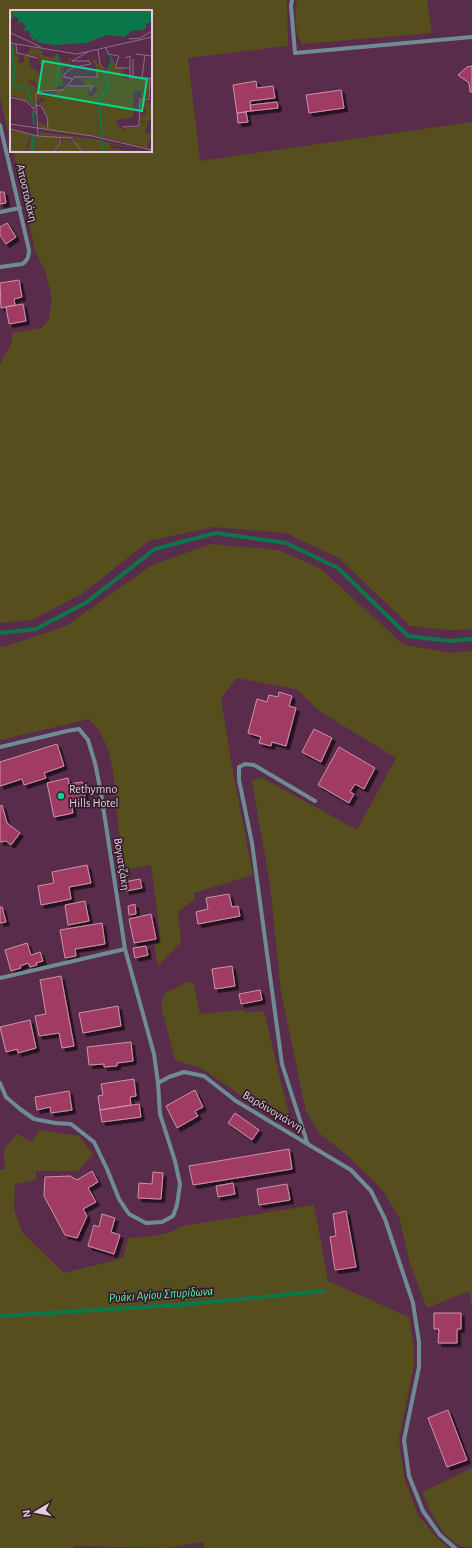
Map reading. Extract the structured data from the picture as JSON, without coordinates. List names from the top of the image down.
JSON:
{
  "streets": {
    "street": ["Αποστολάκη", "Βογιατζάκη", "Βαρδινογιάννη"]
  },
  "crossings": [
    ["Βογιατζάκη", "Βαρδινογιάννη"]
  ],
  "water": ["Ρυάκι Αγίου Σπυρίδωνα"],
  "places": ["Rethymno Hills Hotel"],
  "north": "left"
}
